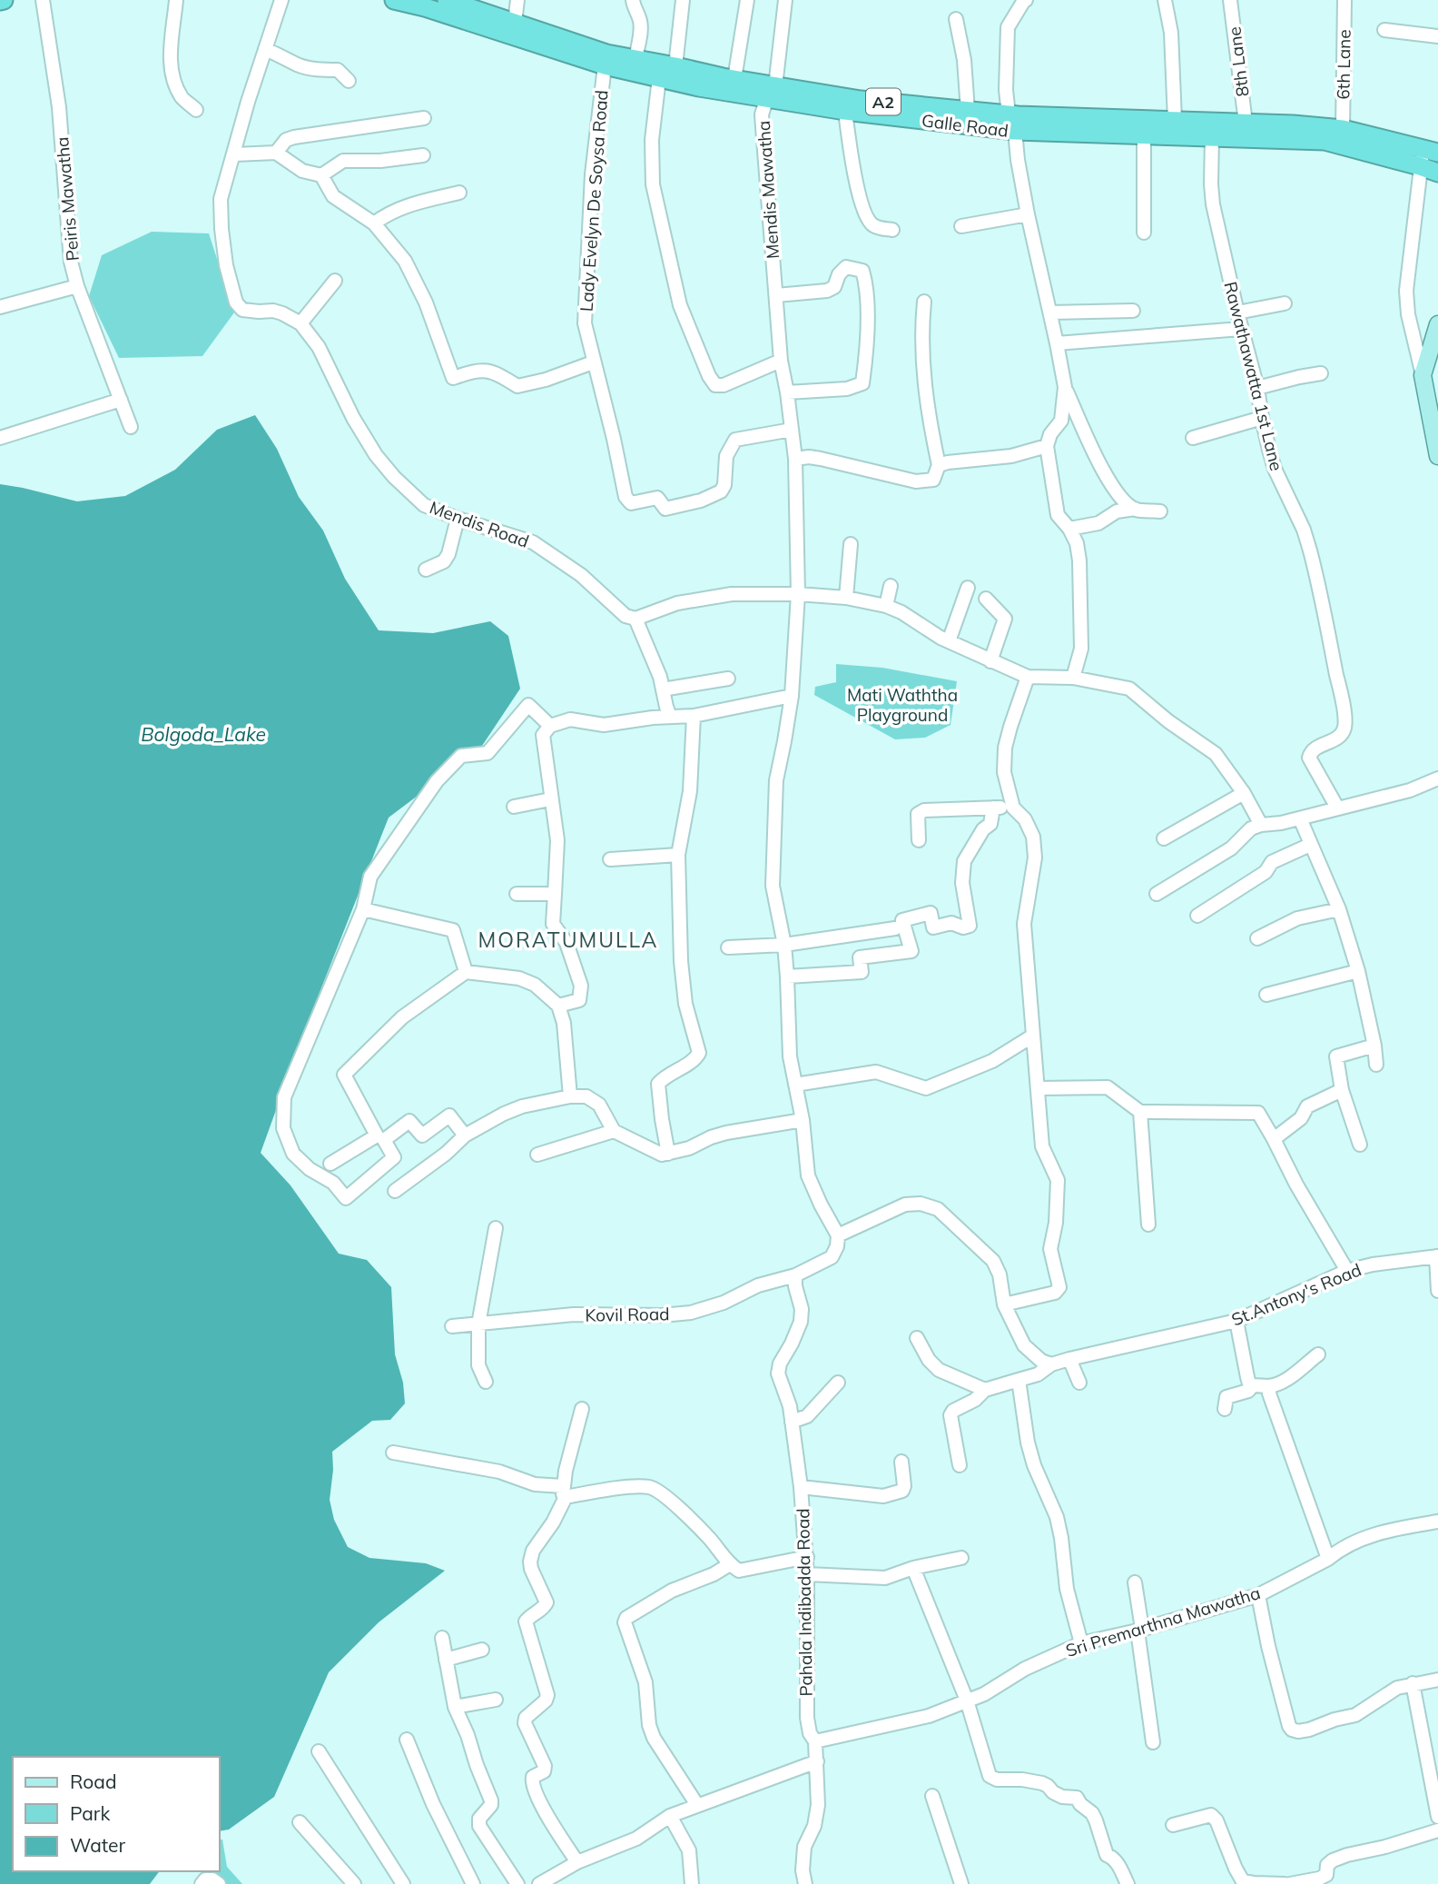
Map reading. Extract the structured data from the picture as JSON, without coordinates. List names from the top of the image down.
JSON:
{
  "streets": {
    "highway": ["A2", "Galle Road"],
    "street": [
      "8th Lane",
      "6th Lane",
      "Mendis Mawatha",
      "Peiris Mawatha",
      "Lady Evelyn De Soysa Road",
      "Rawathawatta 1st Lane",
      "Mendis Road",
      "St.Antony's Road",
      "Kovil Road",
      "Pahala Indibadda Road",
      "Sri Premarthna Mawatha"
    ]
  },
  "crossings": [
    ["8th Lane", "Galle Road"],
    ["6th Lane", "Galle Road"],
    ["Galle Road", "Mendis Mawatha"],
    ["Galle Road", "Lady Evelyn De Soysa Road"],
    ["Galle Road", "Rawathawatta 1st Lane"],
    ["Mendis Mawatha", "Lady Evelyn De Soysa Road"],
    ["Kovil Road", "Pahala Indibadda Road"],
    ["Pahala Indibadda Road", "Sri Premarthna Mawatha"]
  ],
  "districts": ["MORATUMULLA"],
  "water": ["Bolgoda_Lake"],
  "parks": ["Mati Waththa Playground"],
  "legend": ["Road", "Park", "Water"]
}
